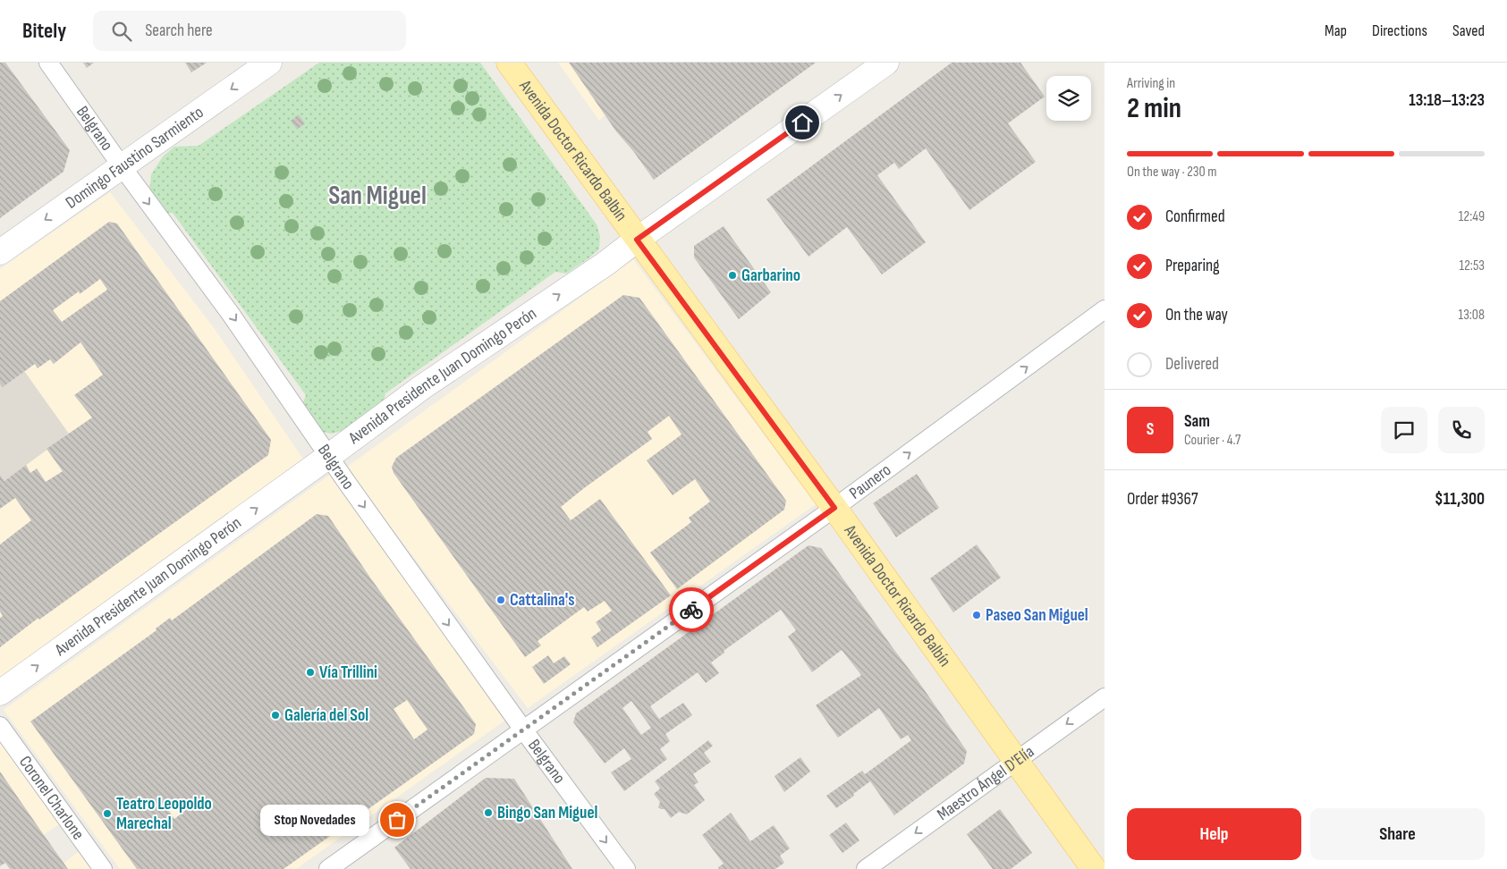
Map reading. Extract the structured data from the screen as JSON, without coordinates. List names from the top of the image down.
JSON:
{
  "streets": {
    "main road": ["Avenida Doctor Ricardo Balbín", "Domingo Faustino Sarmiento", "Avenida Presidente Juan Domingo Perón"],
    "street": [
      "Belgrano",
      "Paunero",
      "Maestro Ángel D'Elía",
      "Coronel Charlone"
    ]
  },
  "crossings": [
    ["Belgrano", "Domingo Faustino Sarmiento"],
    ["Belgrano", "Avenida Presidente Juan Domingo Perón"],
    ["Belgrano", "Paunero"],
    ["Avenida Doctor Ricardo Balbín", "Avenida Presidente Juan Domingo Perón"],
    ["Avenida Doctor Ricardo Balbín", "Paunero"],
    ["Avenida Doctor Ricardo Balbín", "Maestro Ángel D'Elía"]
  ],
  "one_way": [
    "Belgrano",
    "Domingo Faustino Sarmiento",
    "Avenida Presidente Juan Domingo Perón",
    "Paunero",
    "Maestro Ángel D'Elía"
  ],
  "districts": ["San Miguel"],
  "places": [
    "Garbarino",
    "Cattalina's",
    "Paseo San Miguel",
    "Vía Trillini",
    "Galería del Sol",
    "Bingo San Miguel",
    "Teatro Leopoldo Marechal",
    "Stop Novedades"
  ],
  "page": {
    "header": "Bitely",
    "search": "Search here",
    "nav": ["Map", "Directions", "Saved"],
    "heading": ["2 min", "Arriving in", "13:18–13:23"],
    "panel": [
      "Sam",
      "Courier · 4.7",
      "Order #9367",
      "$11,300"
    ],
    "bar": "On the way · 230 m",
    "list": [
      ["Confirmed", "12:49"],
      ["Preparing", "12:53"],
      ["On the way", "13:08"],
      "Delivered"
    ],
    "round": "S",
    "buttons": ["Help", "Share"],
    "bubble": "Stop Novedades"
  }
}
